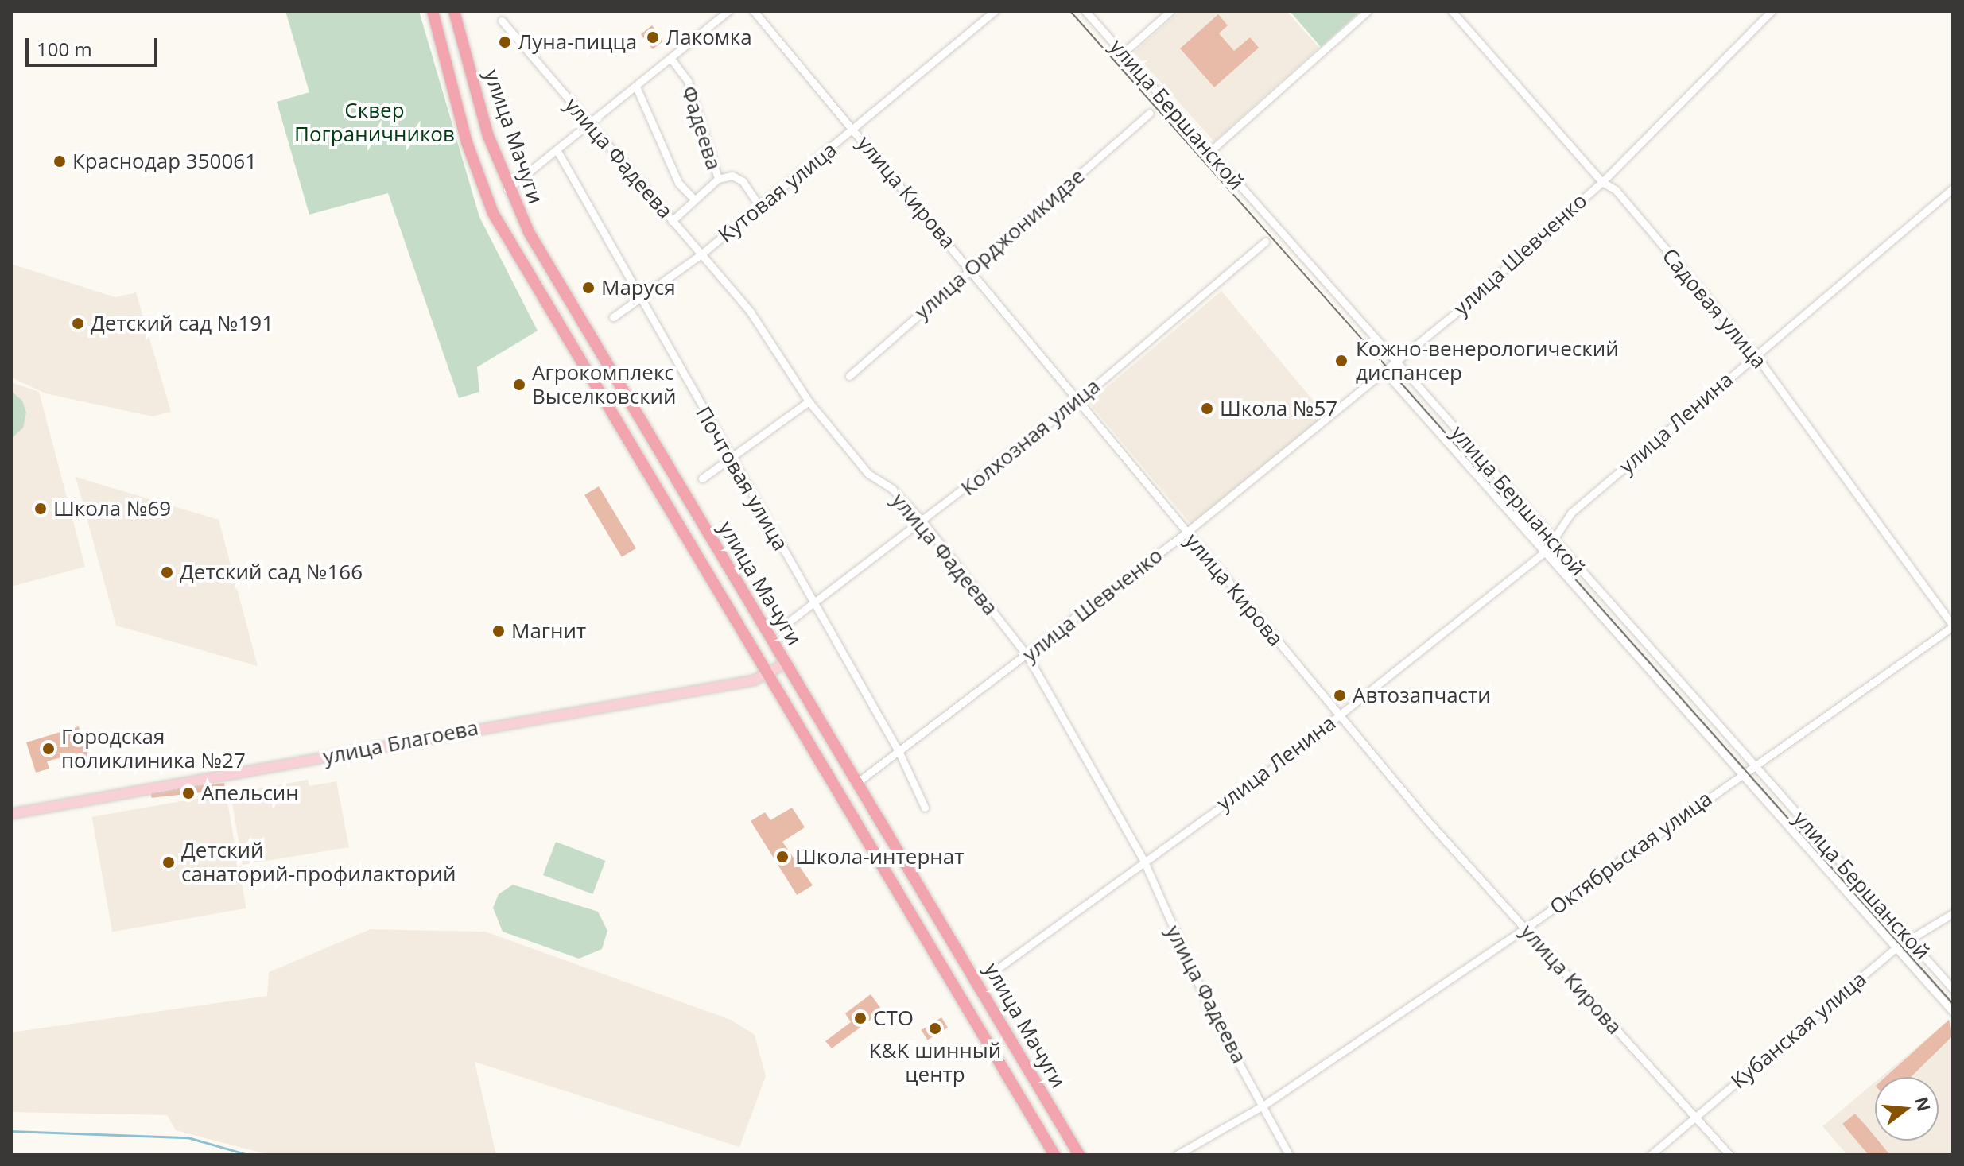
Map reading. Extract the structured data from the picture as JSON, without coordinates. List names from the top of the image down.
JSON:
{
  "streets": {
    "main road": ["улица Мачуги"],
    "street": [
      "улица Бершанской",
      "Фадеева",
      "улица Фадеева",
      "Кутовая улица",
      "улица Кирова",
      "улица Орджоникидзе",
      "улица Шевченко",
      "Садовая улица",
      "улица Ленина",
      "Колхозная улица",
      "Почтовая улица",
      "улица Благоева",
      "Октябрьская улица",
      "Кубанская улица"
    ]
  },
  "crossings": [
    ["улица Бершанской", "улица Шевченко"],
    ["улица Бершанской", "улица Ленина"],
    ["улица Бершанской", "Октябрьская улица"],
    ["улица Бершанской", "Кубанская улица"],
    ["Фадеева", "улица Фадеева"],
    ["улица Мачуги", "улица Шевченко"],
    ["улица Мачуги", "улица Благоева"],
    ["улица Фадеева", "Кутовая улица"],
    ["улица Фадеева", "улица Шевченко"],
    ["улица Фадеева", "улица Ленина"],
    ["улица Фадеева", "Колхозная улица"],
    ["улица Фадеева", "Октябрьская улица"],
    ["Кутовая улица", "улица Кирова"],
    ["Кутовая улица", "Почтовая улица"],
    ["улица Кирова", "улица Орджоникидзе"],
    ["улица Кирова", "улица Шевченко"],
    ["улица Кирова", "улица Ленина"],
    ["улица Кирова", "Колхозная улица"],
    ["улица Кирова", "Октябрьская улица"],
    ["улица Кирова", "Кубанская улица"],
    ["улица Шевченко", "Садовая улица"],
    ["улица Шевченко", "Почтовая улица"],
    ["Садовая улица", "улица Ленина"],
    ["Садовая улица", "Октябрьская улица"],
    ["Колхозная улица", "Почтовая улица"]
  ],
  "parks": ["Сквер Пограничников"],
  "places": [
    "Лакомка",
    "Луна-пицца",
    "Краснодар 350061",
    "Маруся",
    "Детский сад №191",
    "Кожно-венерологический диспансер",
    "Агрокомплекс Выселковский",
    "Школа №57",
    "Школа №69",
    "Детский сад №166",
    "Магнит",
    "Автозапчасти",
    "Городская поликлиника №27",
    "Апельсин",
    "Школа-интернат",
    "Детский санаторий-профилакторий",
    "СТО",
    "K&K шинный центр"
  ],
  "scale_bar": "100 m",
  "north": "right"
}
